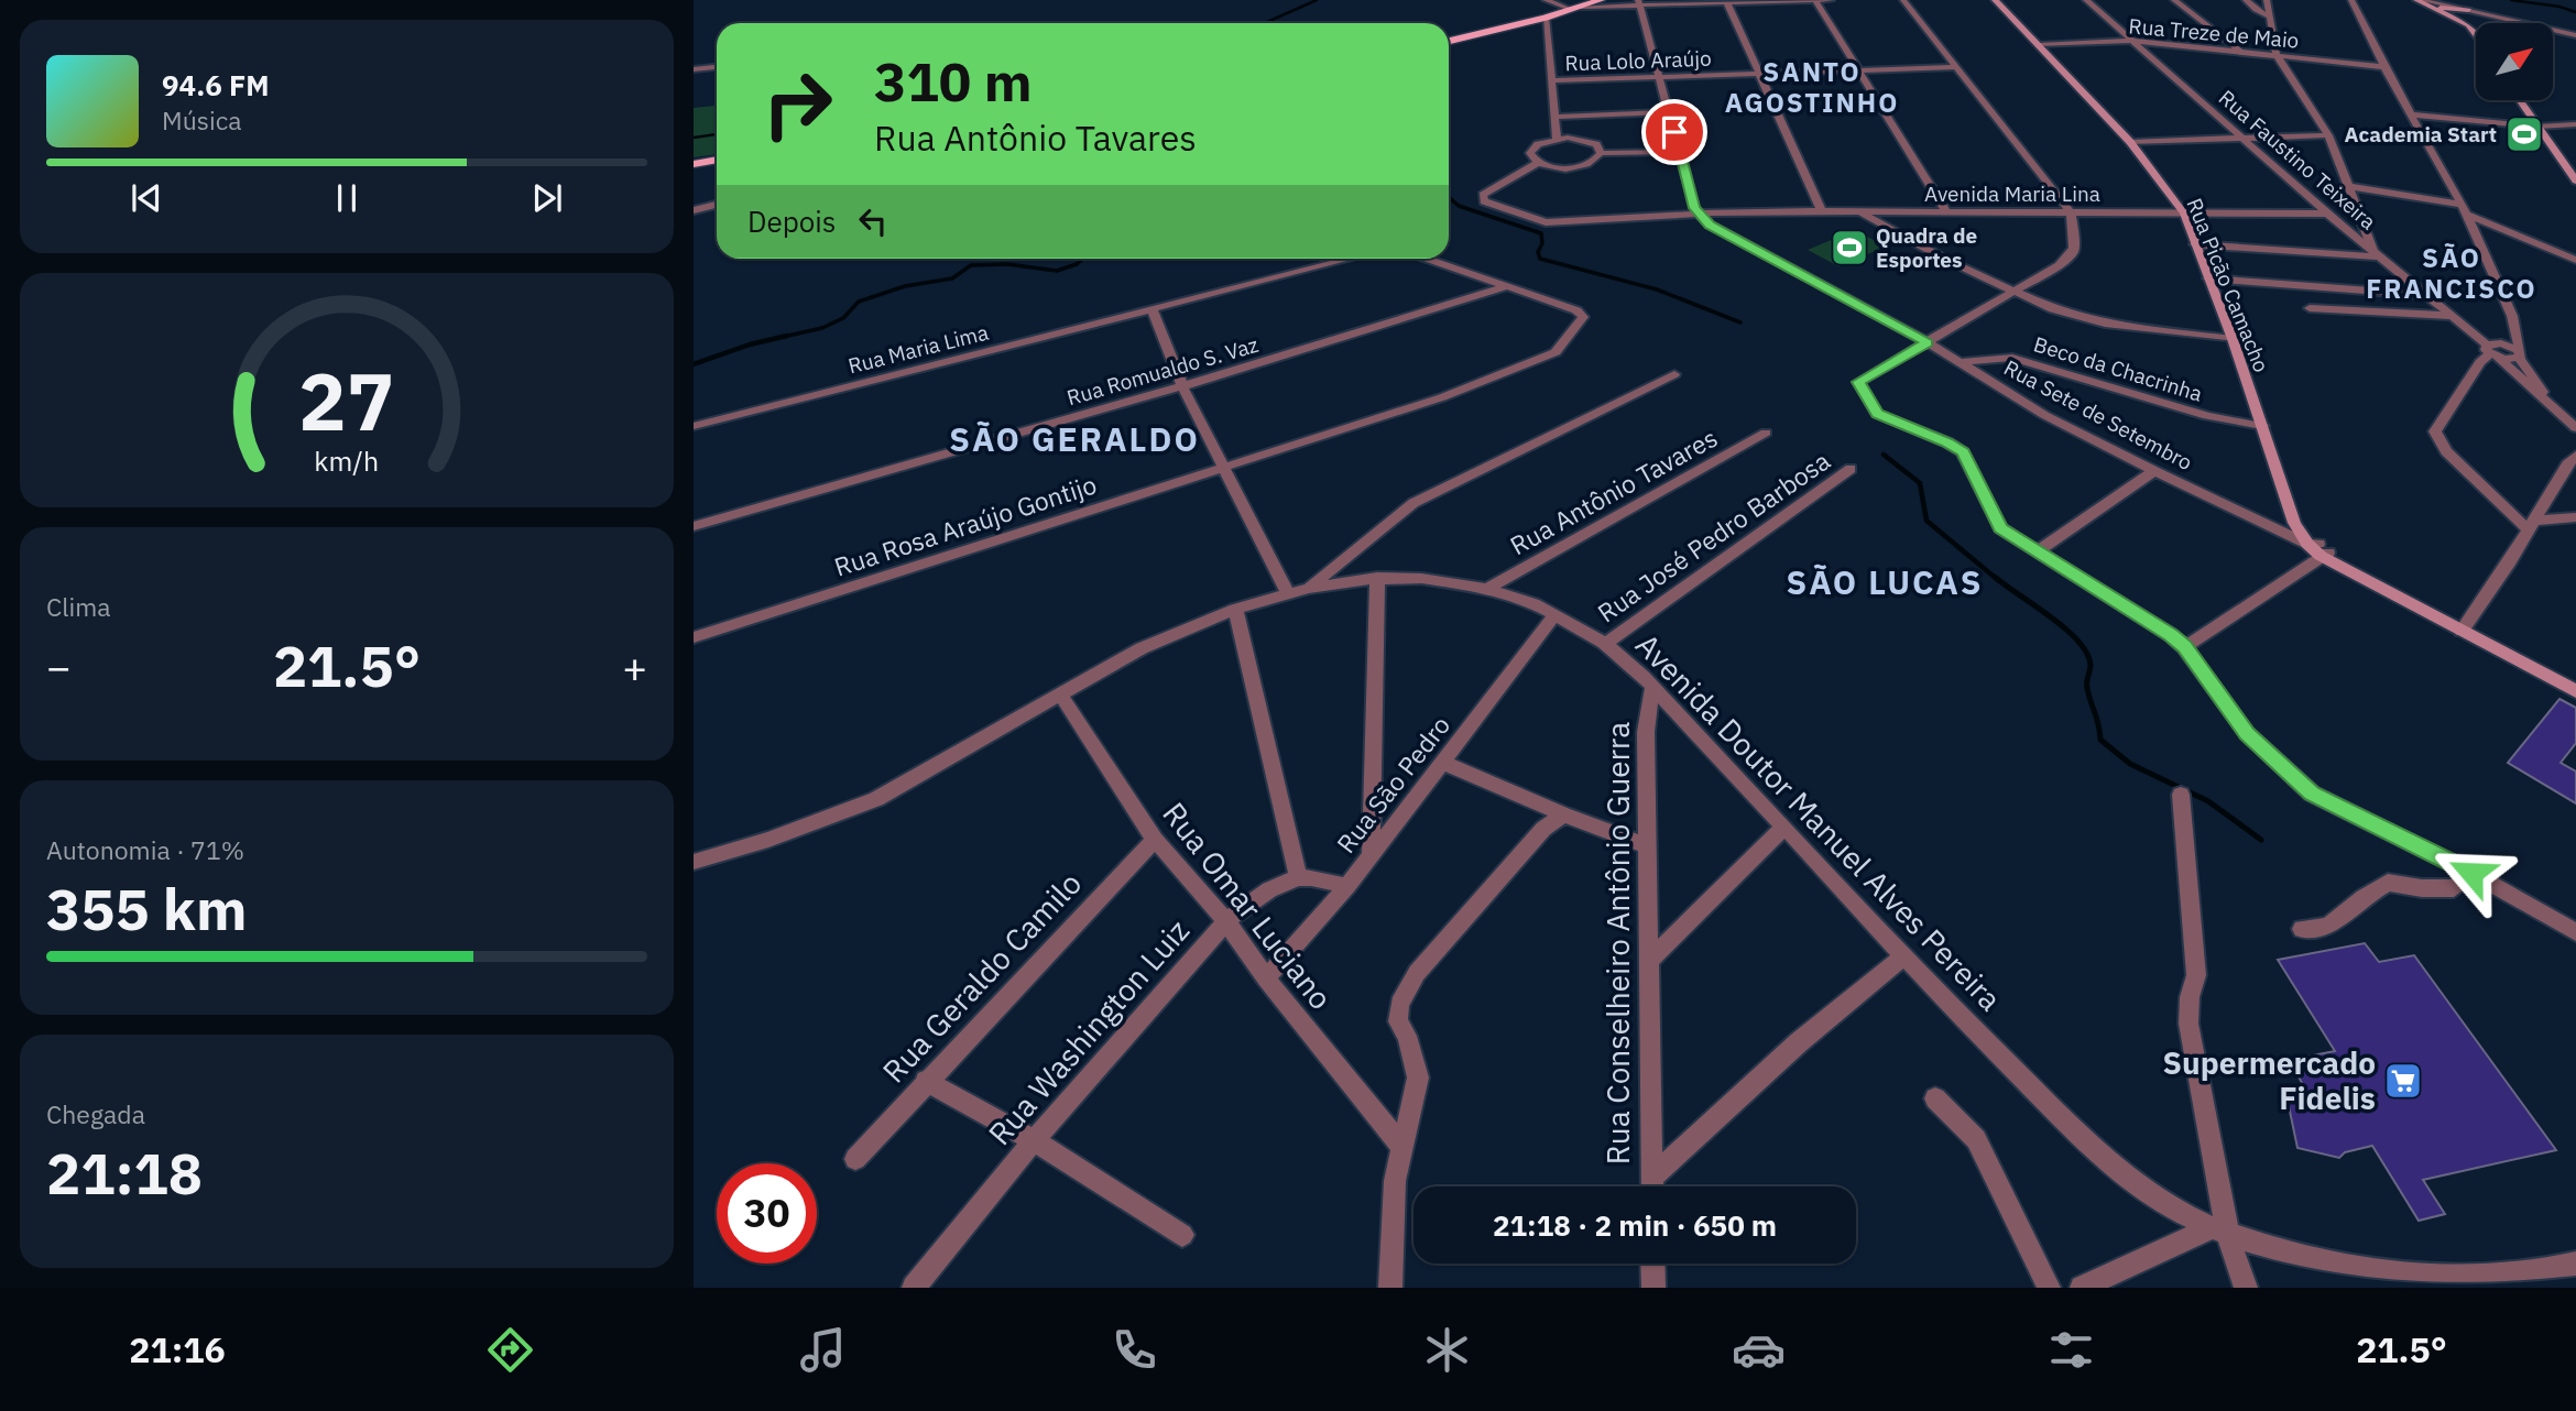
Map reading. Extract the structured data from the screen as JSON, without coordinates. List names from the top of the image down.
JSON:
{
  "streets": {
    "street": [
      "Rua Treze de Maio",
      "Rua Lolo Araújo",
      "Rua Faustino Teixeira",
      "Avenida Maria Lina",
      "Rua Picão Camacho",
      "Rua Maria Lima",
      "Beco da Chacrinha",
      "Rua Romualdo S. Vaz",
      "Rua Sete de Setembro",
      "Rua Antônio Tavares",
      "Rua Rosa Araújo Gontijo",
      "Rua José Pedro Barbosa",
      "Rua São Pedro",
      "Avenida Doutor Manuel Alves Pereira",
      "Rua Omar Luciano",
      "Rua Conselheiro Antônio Guerra",
      "Rua Geraldo Camilo",
      "Rua Washington Luiz"
    ]
  },
  "crossings": [
    ["Rua Treze de Maio", "Rua Faustino Teixeira"],
    ["Rua Treze de Maio", "Rua Picão Camacho"],
    ["Rua Faustino Teixeira", "Avenida Maria Lina"],
    ["Avenida Maria Lina", "Rua Picão Camacho"],
    ["Avenida Maria Lina", "Rua Sete de Setembro"],
    ["Rua Picão Camacho", "Beco da Chacrinha"],
    ["Rua Picão Camacho", "Rua Sete de Setembro"],
    ["Beco da Chacrinha", "Rua Sete de Setembro"],
    ["Rua Romualdo S. Vaz", "Rua Rosa Araújo Gontijo"],
    ["Rua Antônio Tavares", "Avenida Doutor Manuel Alves Pereira"],
    ["Rua José Pedro Barbosa", "Avenida Doutor Manuel Alves Pereira"],
    ["Rua São Pedro", "Avenida Doutor Manuel Alves Pereira"],
    ["Rua São Pedro", "Rua Omar Luciano"],
    ["Avenida Doutor Manuel Alves Pereira", "Rua Omar Luciano"],
    ["Avenida Doutor Manuel Alves Pereira", "Rua Conselheiro Antônio Guerra"],
    ["Rua Omar Luciano", "Rua Geraldo Camilo"],
    ["Rua Omar Luciano", "Rua Washington Luiz"]
  ],
  "districts": [
    "SANTO AGOSTINHO",
    "SÃO FRANCISCO",
    "SÃO GERALDO",
    "SÃO LUCAS"
  ],
  "places": {
    "sports": ["Academia Start", "Quadra de Esportes"],
    "supermarket": ["Supermercado Fidelis"]
  },
  "north": "top right",
  "page": {
    "turn": ["310 m", "Rua Antônio Tavares"],
    "song": ["94.6 FM", "Música"],
    "then": "Depois",
    "tile": [
      "Clima",
      ["Autonomia · 71%", "355 km"],
      ["Chegada", "21:18"]
    ],
    "heat": ["−", "21.5°", "+"],
    "limit": "30",
    "trip": "21:18 · 2 min · 650 m",
    "tabs": ["21:16", "21.5°"],
    "gauge": ["27", "km/h"]
  }
}
